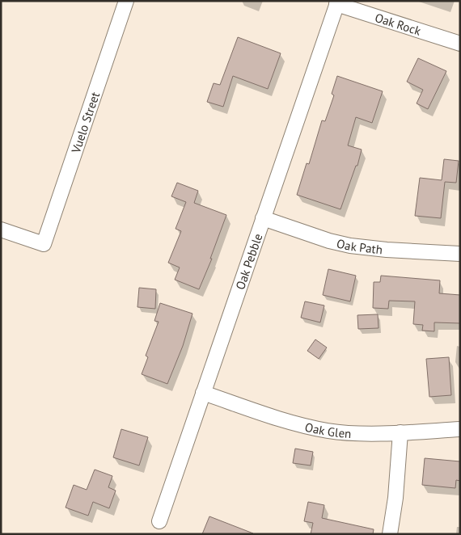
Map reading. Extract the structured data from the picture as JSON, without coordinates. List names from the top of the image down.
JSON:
{
  "streets": {
    "street": [
      "Oak Rock",
      "Vuelo Street",
      "Oak Path",
      "Oak Pebble",
      "Oak Glen"
    ]
  },
  "crossings": [
    ["Oak Rock", "Oak Pebble"],
    ["Oak Path", "Oak Pebble"],
    ["Oak Pebble", "Oak Glen"]
  ]
}
